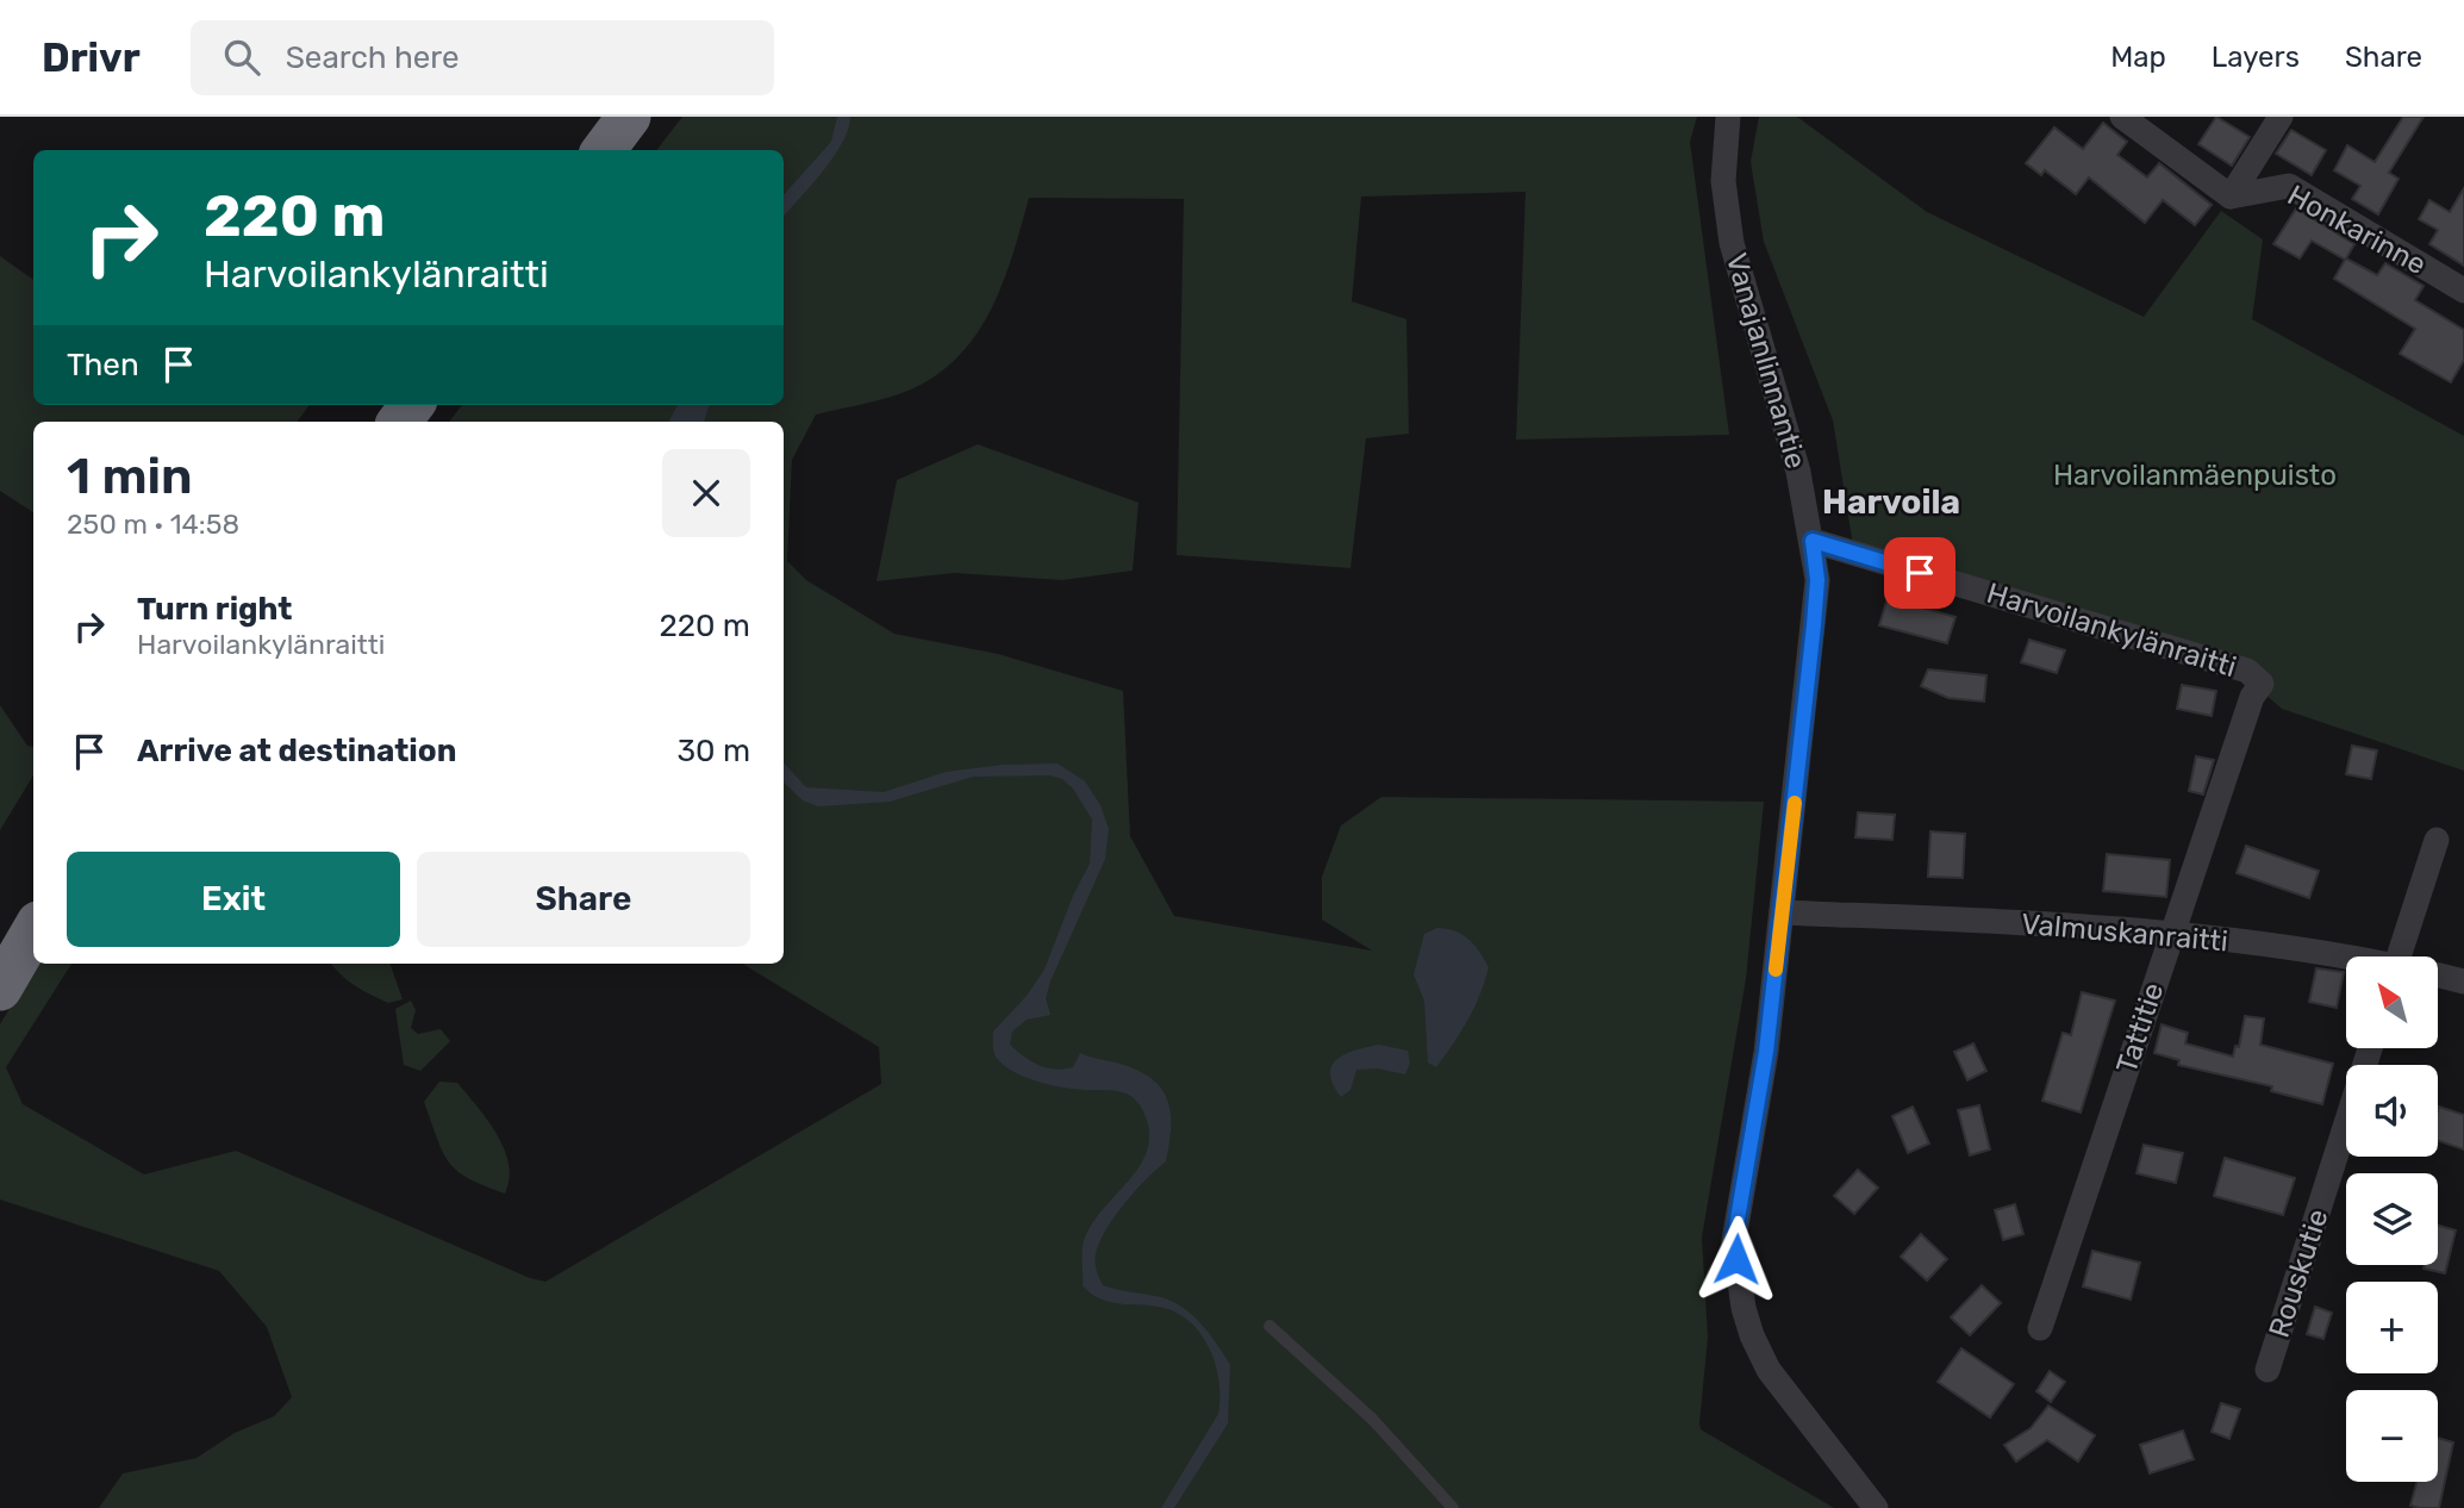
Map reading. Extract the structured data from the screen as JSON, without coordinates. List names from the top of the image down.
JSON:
{
  "streets": {
    "street": [
      "Honkarinne",
      "Vanajanlinnantie",
      "Harvoilankylänraitti",
      "Valmuskanraitti",
      "Tattitie",
      "Rouskutie"
    ]
  },
  "crossings": [
    ["Vanajanlinnantie", "Harvoilankylänraitti"],
    ["Vanajanlinnantie", "Valmuskanraitti"],
    ["Harvoilankylänraitti", "Tattitie"],
    ["Valmuskanraitti", "Tattitie"]
  ],
  "districts": ["Harvoila"],
  "parks": ["Harvoilanmäenpuisto"],
  "north": "top left",
  "page": {
    "header": "Drivr",
    "search": "Search here",
    "nav": ["Map", "Layers", "Share"],
    "turn": ["220 m", "Harvoilankylänraitti"],
    "then": "Then",
    "heading": ["1 min", "250 m · 14:58"],
    "list": [
      {
        "name": "Turn right",
        "note": "Harvoilankylänraitti",
        "value": "220 m"
      },
      {
        "name": "Arrive at destination",
        "value": "30 m"
      }
    ],
    "buttons": ["Exit", "Share"],
    "map_buttons": ["+", "−"]
  }
}
